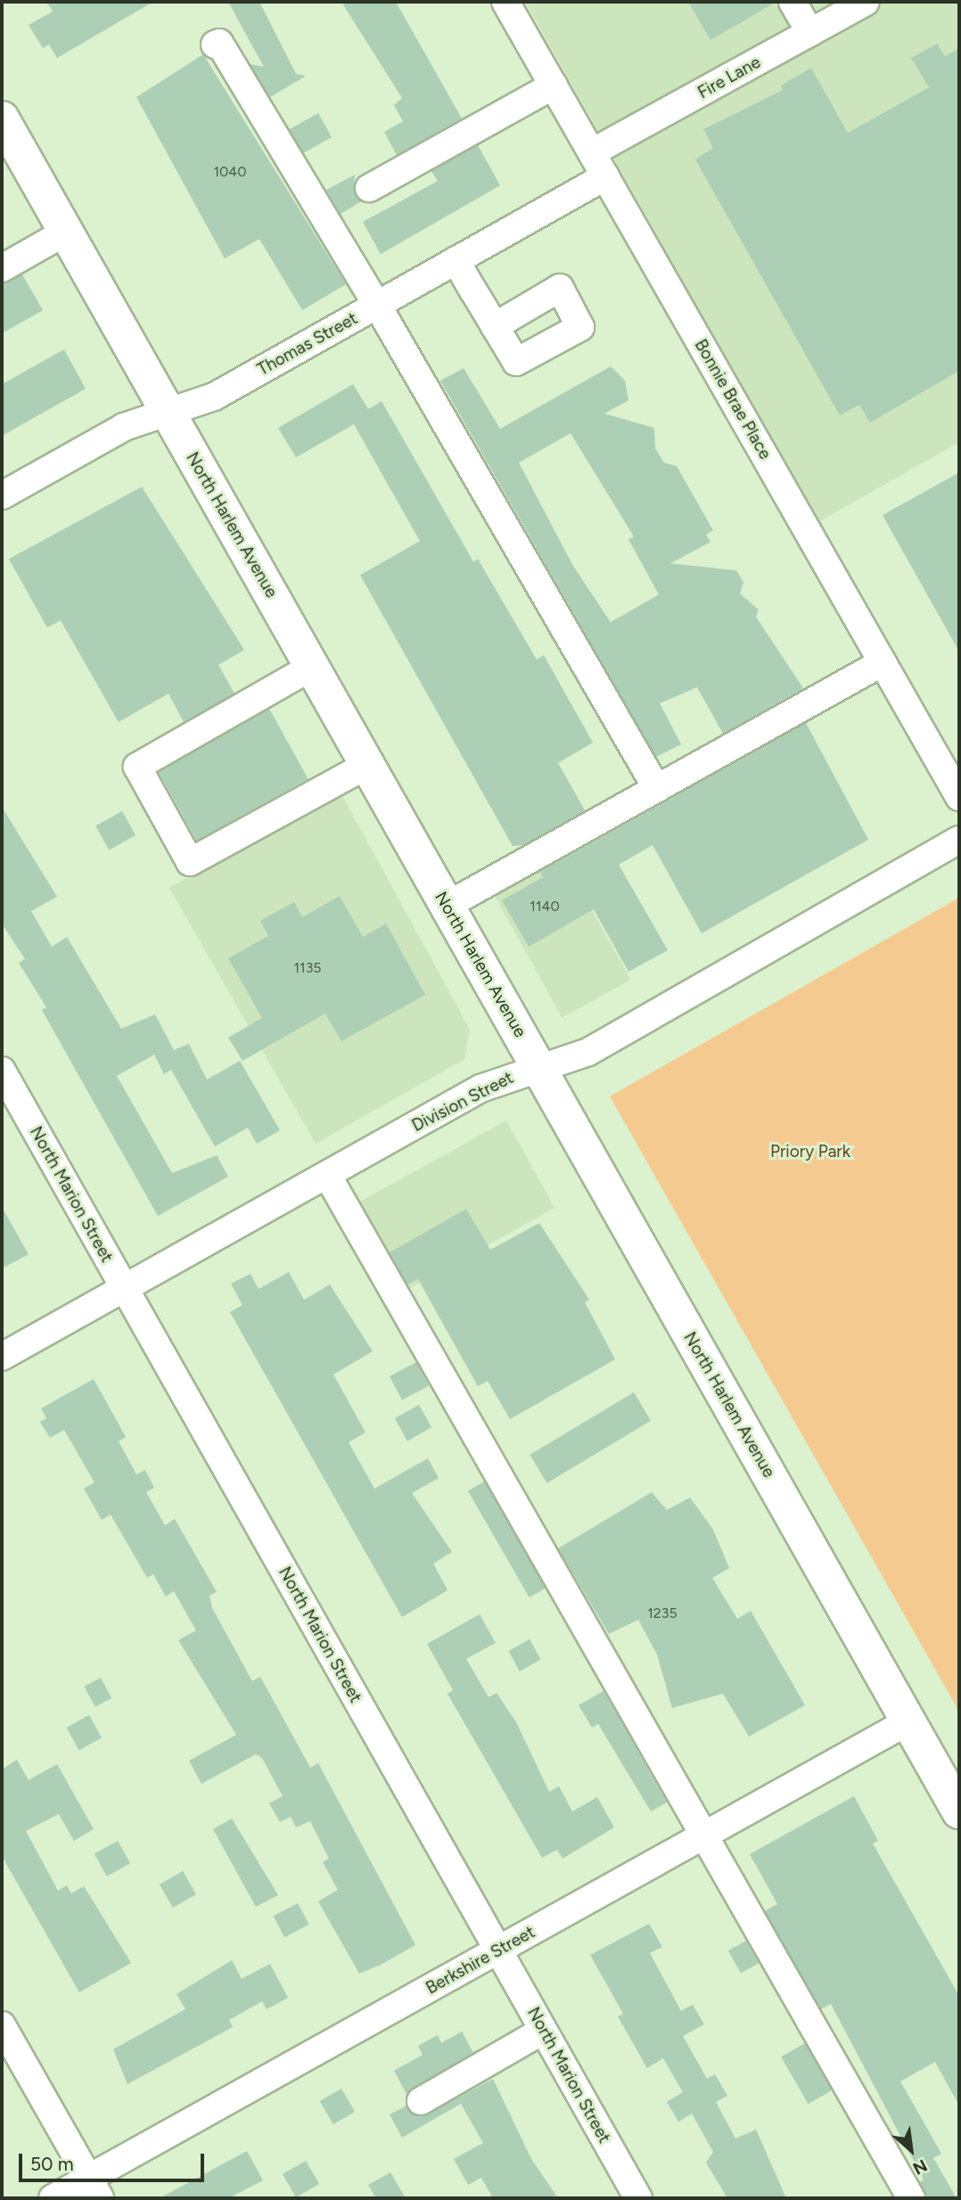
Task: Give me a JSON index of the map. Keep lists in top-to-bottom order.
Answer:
{
  "streets": {
    "main road": ["North Harlem Avenue"],
    "street": [
      "Fire Lane",
      "Thomas Street",
      "Bonnie Brae Place",
      "Division Street",
      "North Marion Street",
      "Berkshire Street"
    ]
  },
  "crossings": [
    ["Fire Lane", "Bonnie Brae Place"],
    ["Thomas Street", "Bonnie Brae Place"],
    ["Thomas Street", "North Harlem Avenue"],
    ["North Harlem Avenue", "Division Street"],
    ["North Harlem Avenue", "Berkshire Street"],
    ["Division Street", "North Marion Street"],
    ["North Marion Street", "Berkshire Street"]
  ],
  "parks": ["Priory Park"],
  "house_numbers": [
    "1040",
    "1140",
    "1135",
    "1235"
  ],
  "scale_bar": "50 m",
  "north": "bottom right"
}
